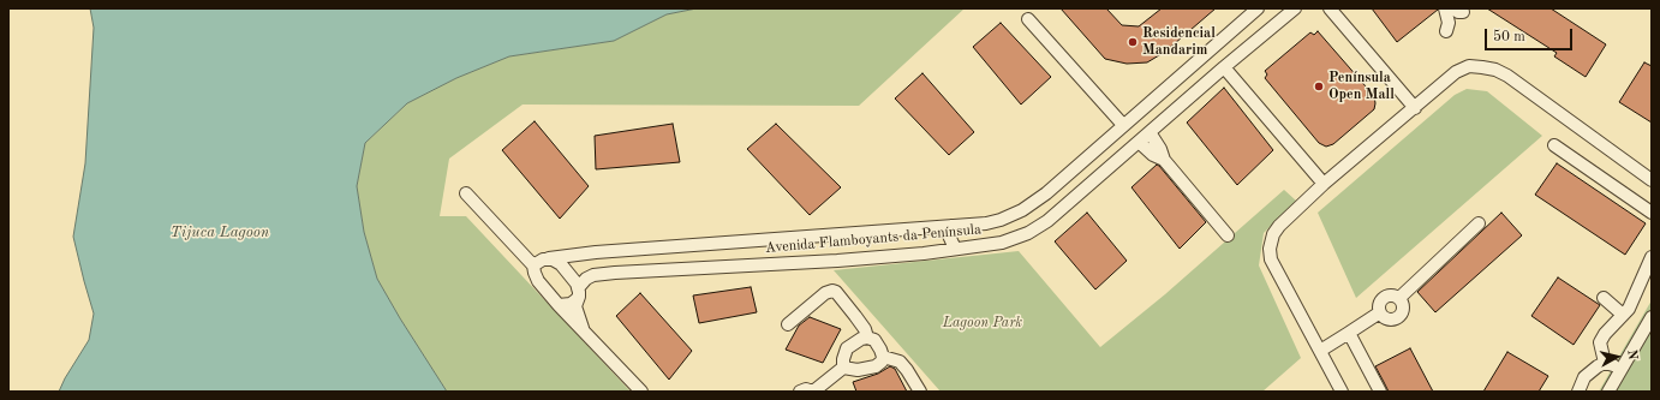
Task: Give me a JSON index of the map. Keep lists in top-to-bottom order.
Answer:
{
  "streets": {
    "street": ["Avenida Flamboyants da Península"]
  },
  "water": ["Tijuca Lagoon"],
  "parks": ["Lagoon Park"],
  "places": ["Residencial Mandarim", "Península Open Mall"],
  "scale_bar": "50 m",
  "north": "right"
}
